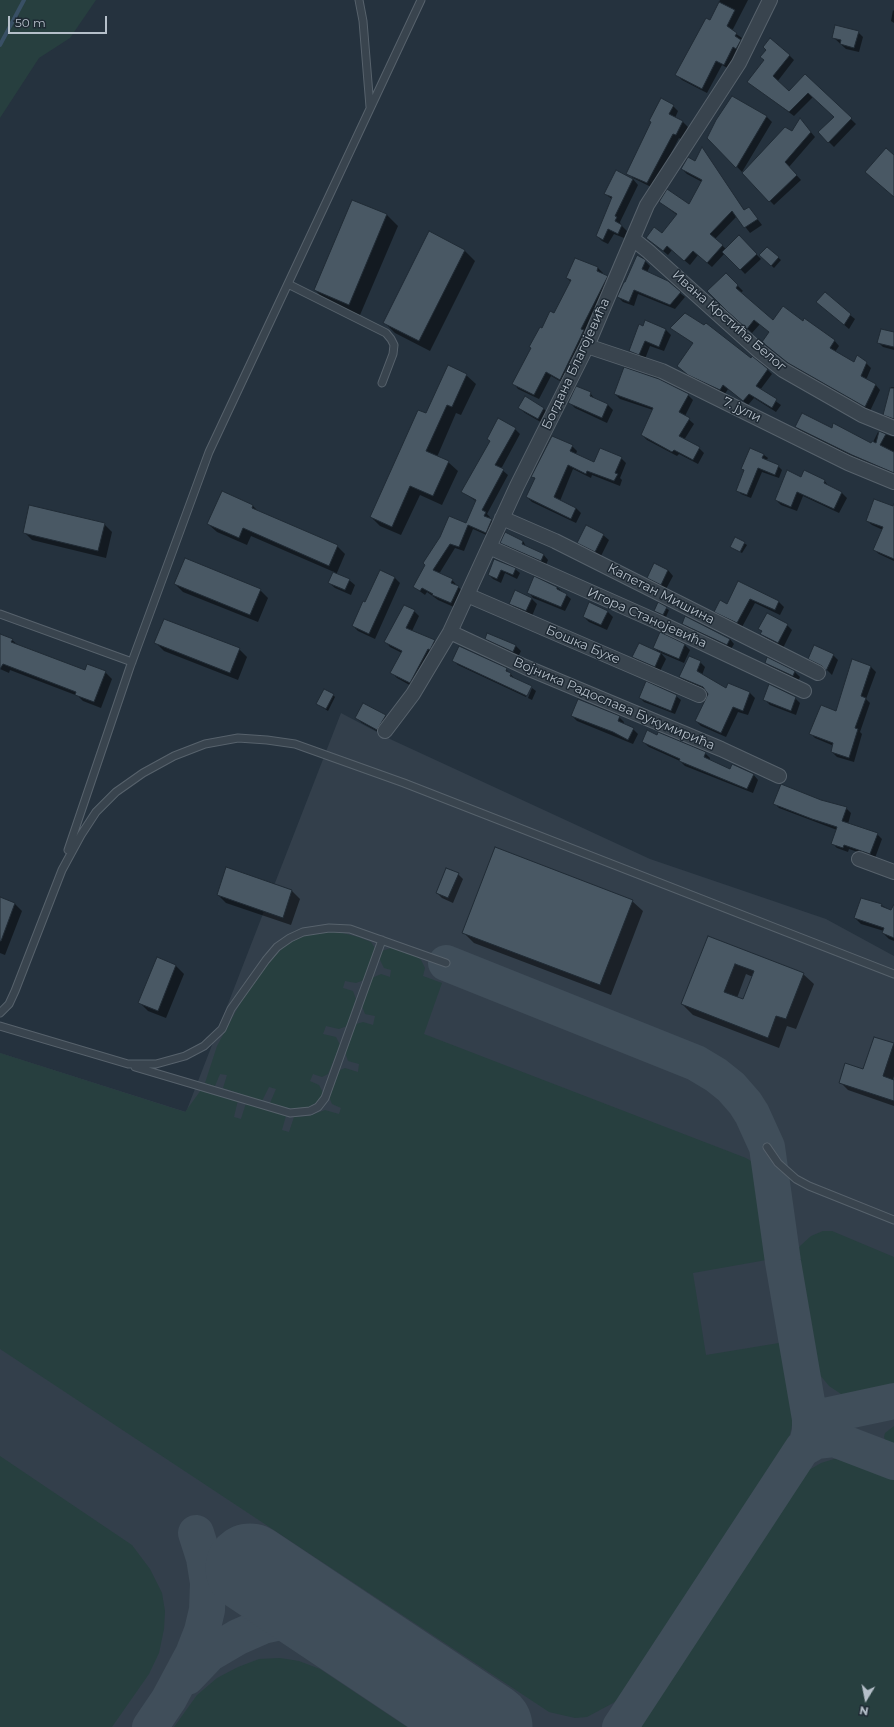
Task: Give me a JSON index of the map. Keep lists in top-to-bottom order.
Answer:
{
  "streets": {
    "street": [
      "Ивана Крстића Белог",
      "Богдана Благојевића",
      "7. јули",
      "Капетан Мишина",
      "Игора Станојевића",
      "Бошка Бухе",
      "Војника Радослава Букумирића"
    ]
  },
  "crossings": [
    ["Ивана Крстића Белог", "Богдана Благојевића"],
    ["Богдана Благојевића", "7. јули"],
    ["Богдана Благојевића", "Капетан Мишина"],
    ["Богдана Благојевића", "Игора Станојевића"],
    ["Богдана Благојевића", "Бошка Бухе"],
    ["Богдана Благојевића", "Војника Радослава Букумирића"]
  ],
  "scale_bar": "50 m",
  "north": "bottom"
}
